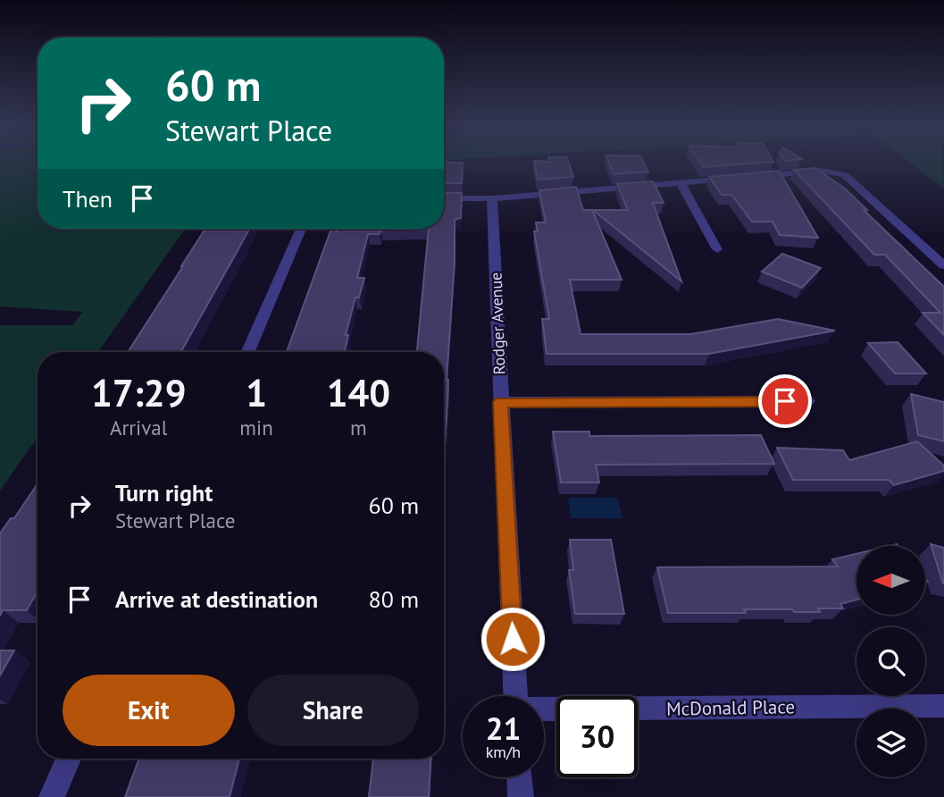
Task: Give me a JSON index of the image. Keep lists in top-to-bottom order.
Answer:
{
  "streets": {
    "street": ["Rodger Avenue", "McDonald Place"]
  },
  "north": "left",
  "page": {
    "turn": ["60 m", "Stewart Place"],
    "then": "Then",
    "eta": [
      "17:29",
      "Arrival",
      "1",
      "min",
      "140",
      "m"
    ],
    "list": [
      {
        "name": "Turn right",
        "note": "Stewart Place",
        "value": "60 m"
      },
      {
        "name": "Arrive at destination",
        "value": "80 m"
      }
    ],
    "buttons": ["Exit", "Share"],
    "speed": "21 km/h",
    "limit": "30"
  }
}
